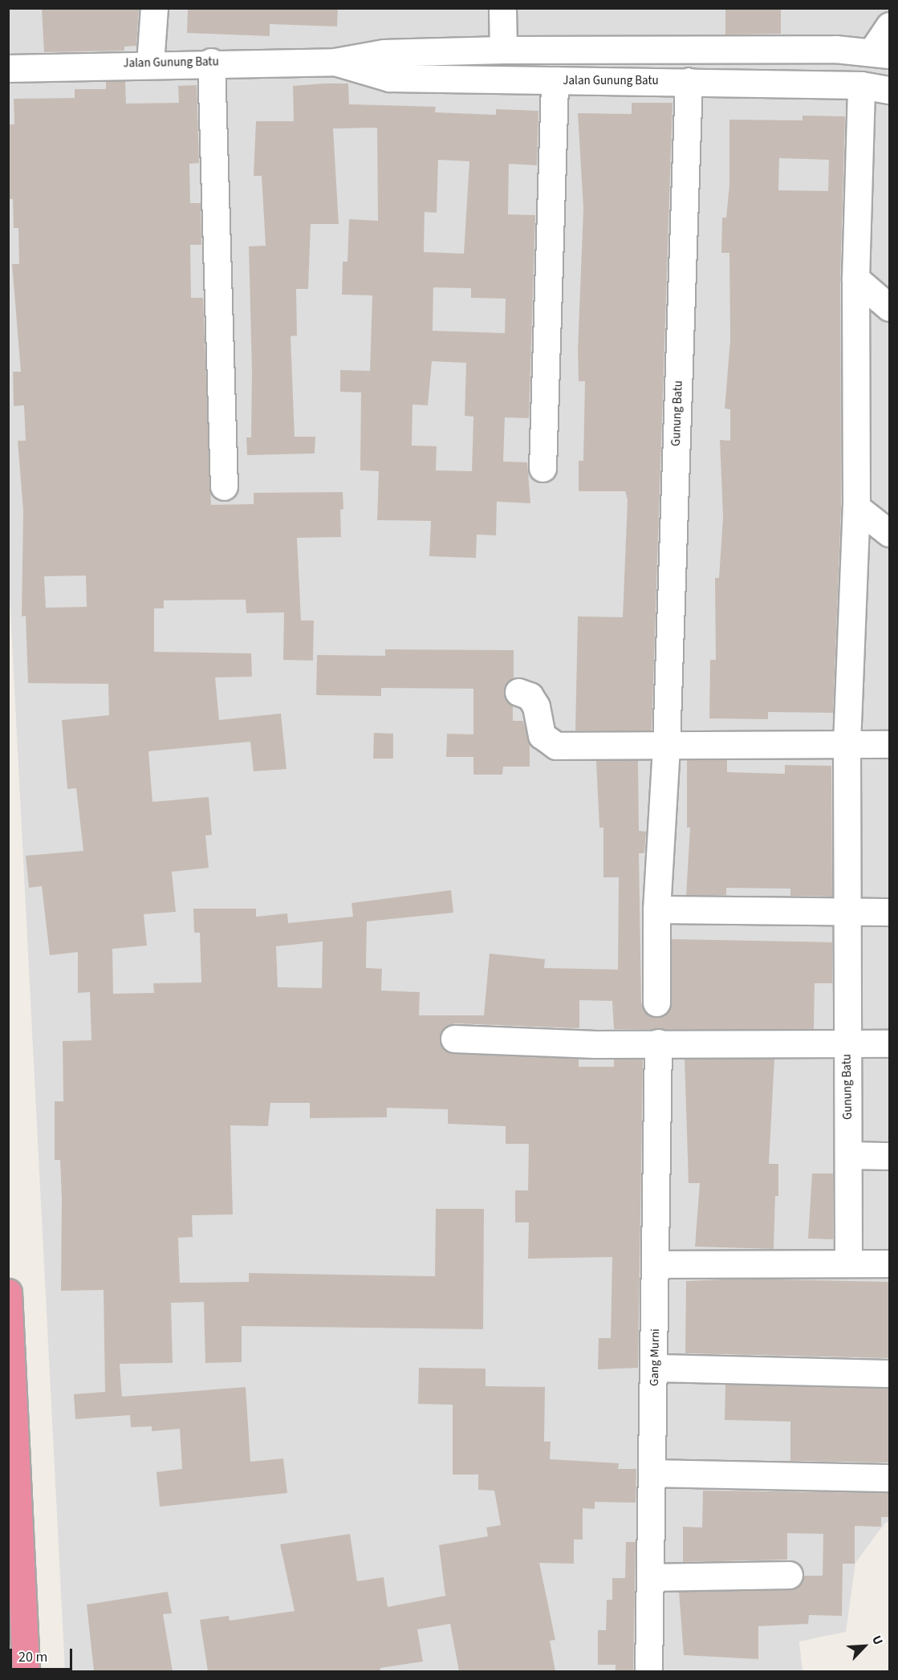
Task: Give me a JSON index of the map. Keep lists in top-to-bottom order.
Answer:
{
  "streets": {
    "street": ["Jalan Gunung Batu", "Gunung Batu", "Gang Murni"]
  },
  "crossings": [
    ["Jalan Gunung Batu", "Gunung Batu"]
  ],
  "scale_bar": "20 m",
  "north": "top right"
}
